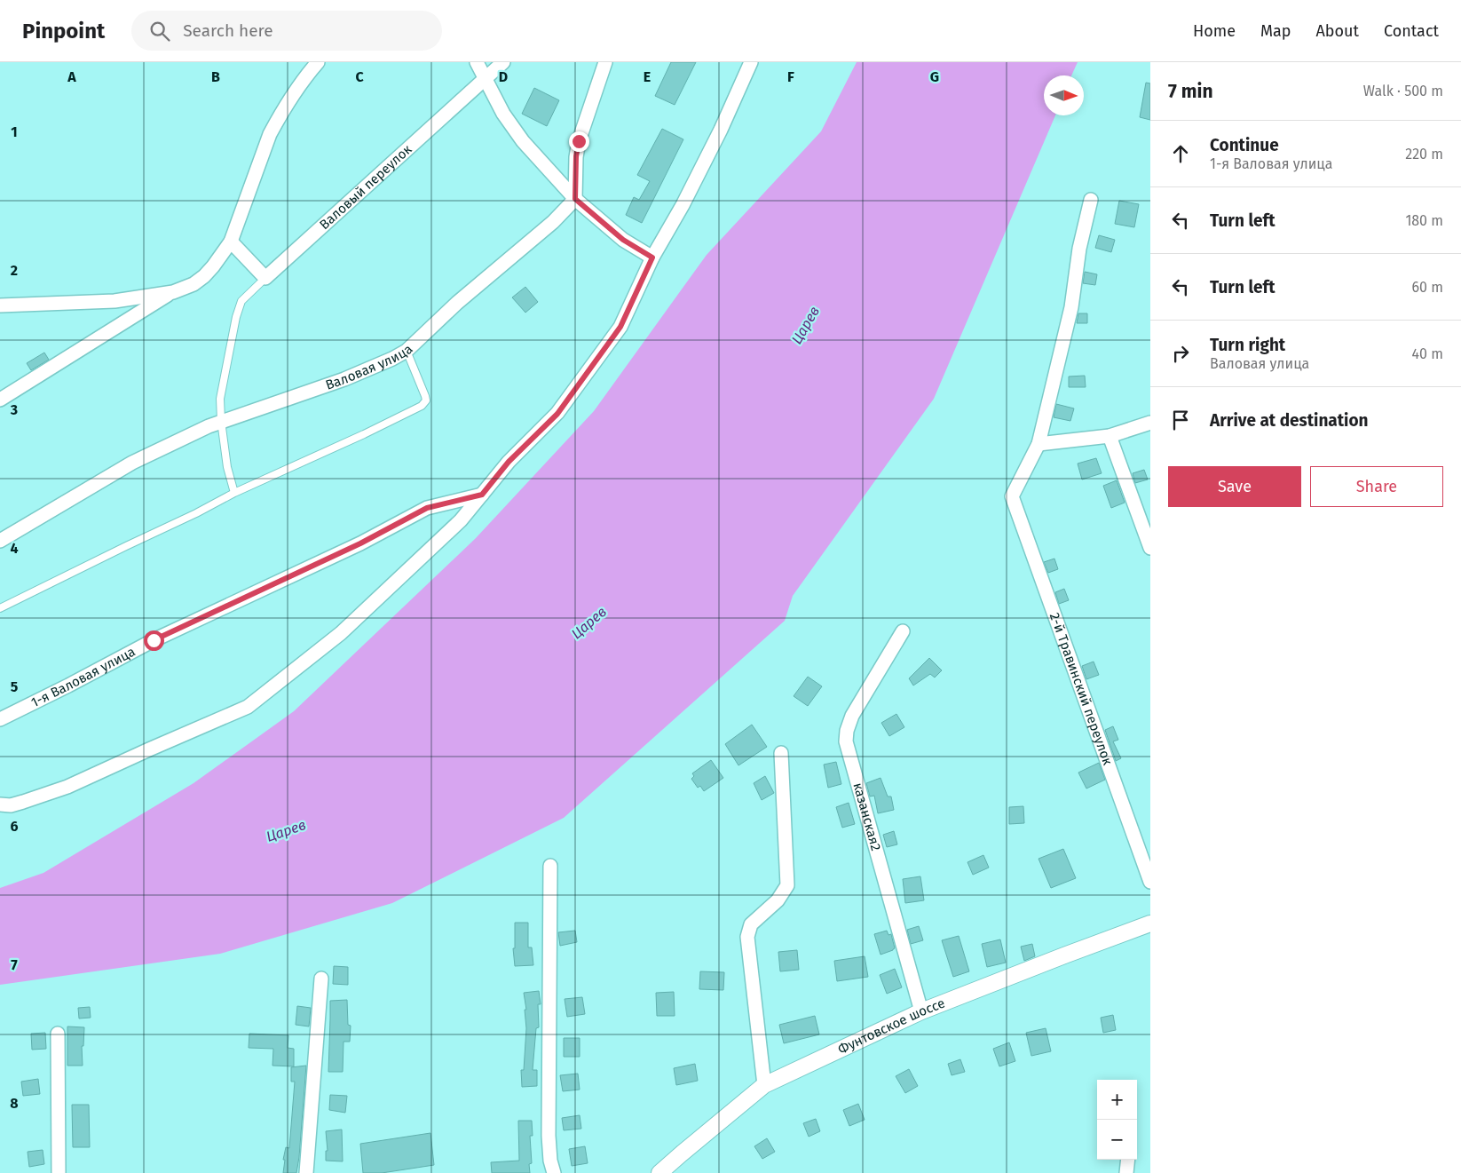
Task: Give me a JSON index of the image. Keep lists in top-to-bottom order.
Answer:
{
  "streets": {
    "street": [
      "Валовый переулок",
      "Валовая улица",
      "1-я Валовая улица",
      "2-й Травинский переулок",
      "казанская2",
      "Фунтовское шоссе"
    ]
  },
  "crossings": [
    ["казанская2", "Фунтовское шоссе"]
  ],
  "water": ["Царев"],
  "north": "right",
  "page": {
    "header": "Pinpoint",
    "search": "Search here",
    "nav": [
      "Home",
      "Map",
      "About",
      "Contact"
    ],
    "heading": ["7 min", "Walk · 500 m"],
    "list": [
      ["Continue", "1-я Валовая улица", "220 m"],
      ["Turn left", "180 m"],
      ["Turn left", "60 m"],
      ["Turn right", "Валовая улица", "40 m"],
      "Arrive at destination"
    ],
    "buttons": ["Save", "Share"],
    "map_buttons": ["+", "−"]
  },
  "grid": {
    "columns": [
      "A",
      "B",
      "C",
      "D",
      "E",
      "F",
      "G"
    ],
    "rows": [
      "1",
      "2",
      "3",
      "4",
      "5",
      "6",
      "7",
      "8"
    ]
  }
}
